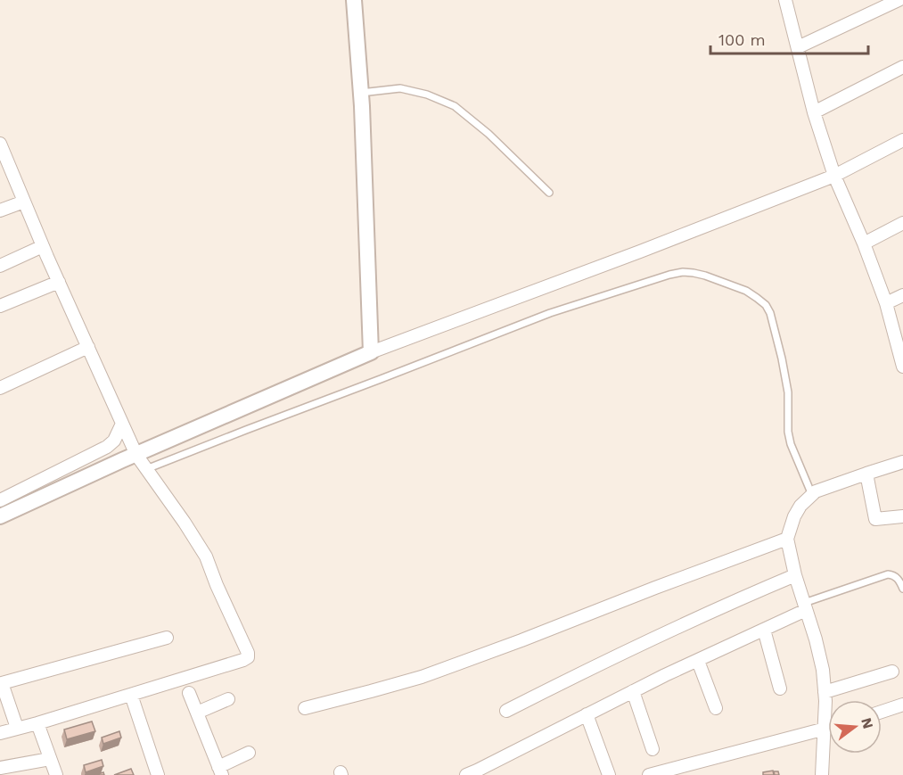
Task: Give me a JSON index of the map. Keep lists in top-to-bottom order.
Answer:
{
  "scale_bar": "100 m",
  "north": "right"
}
